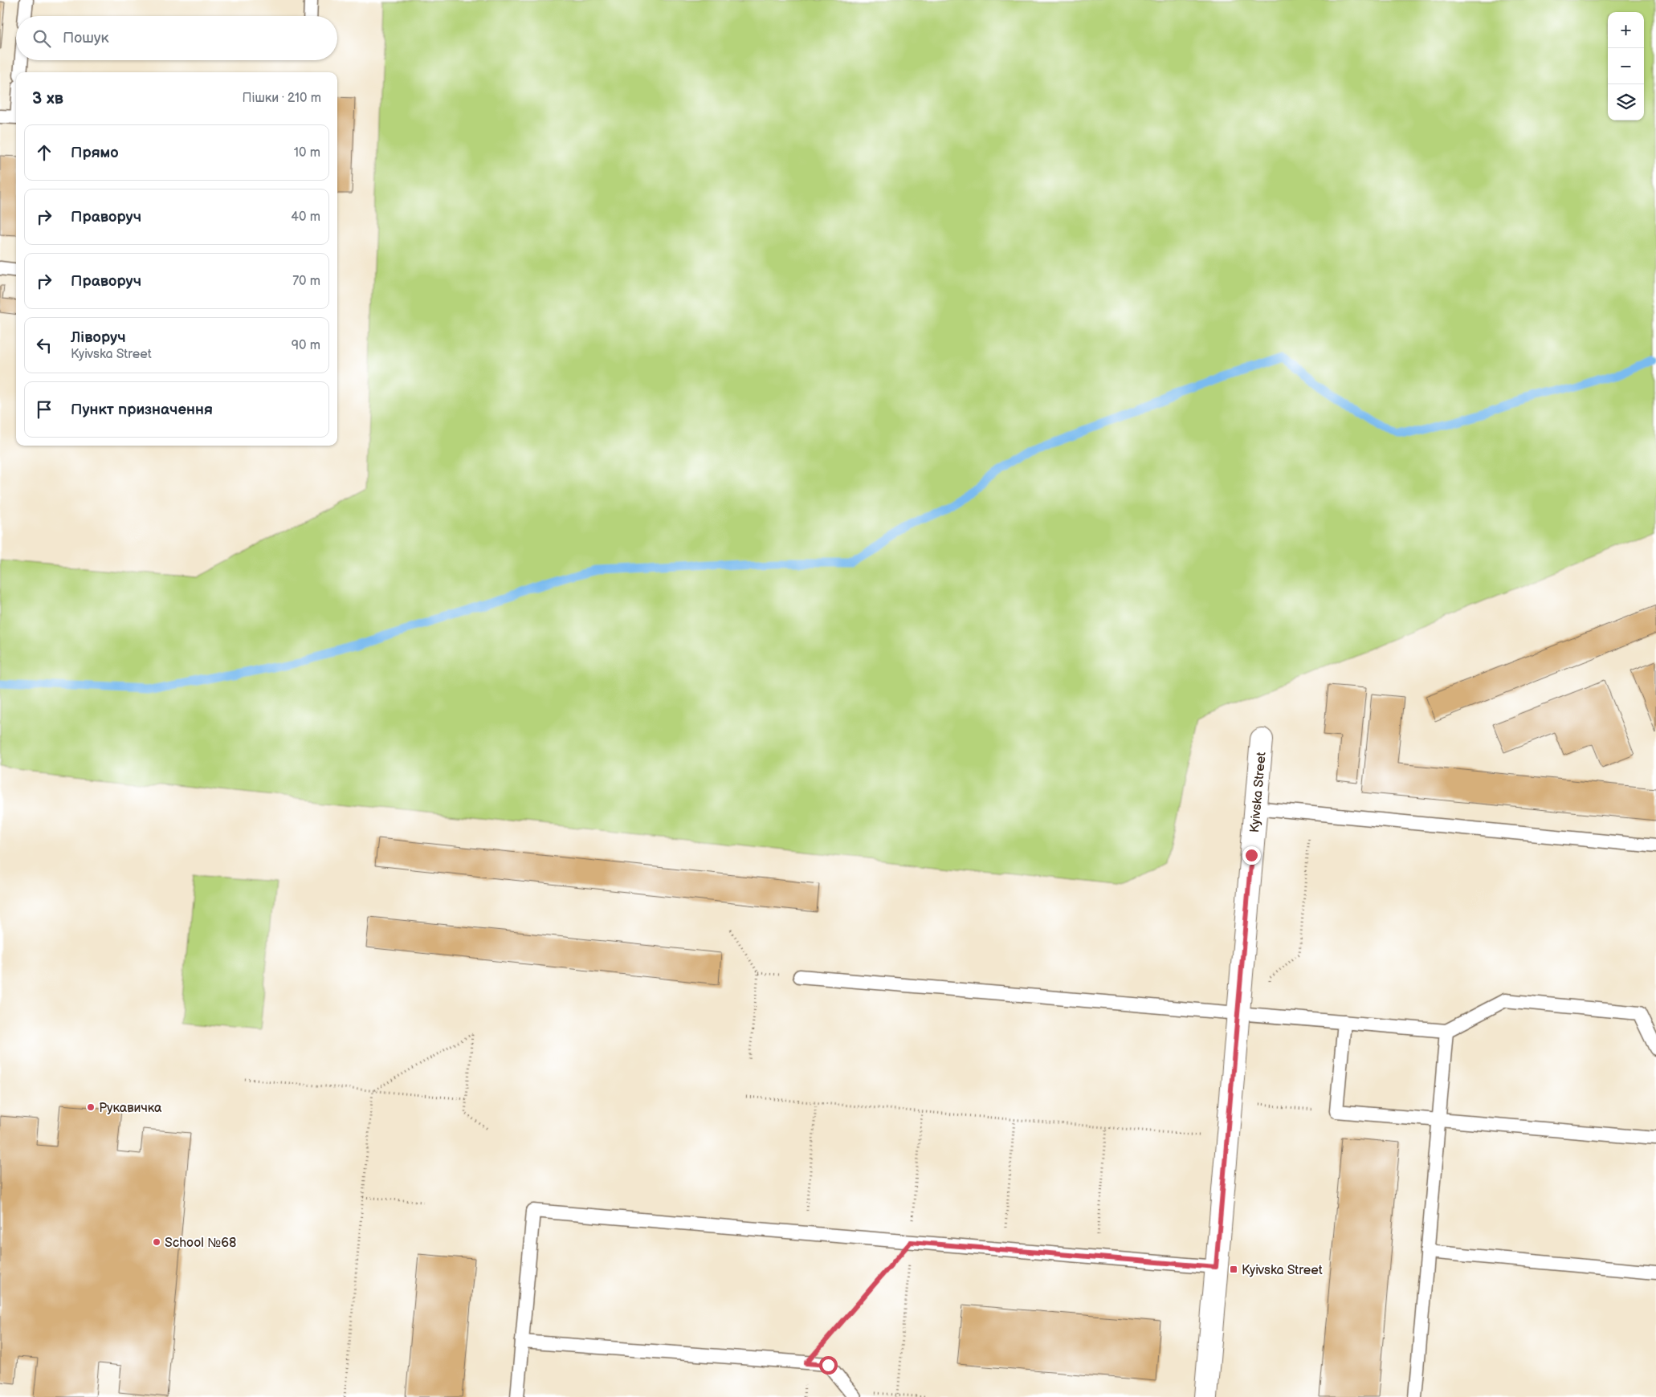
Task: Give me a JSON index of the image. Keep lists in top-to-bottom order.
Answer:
{
  "streets": {
    "street": ["Kyivska Street"]
  },
  "places": {
    "other": ["Рукавичка", "School №68"],
    "transit": ["Kyivska Street"]
  },
  "page": {
    "map_buttons": ["+", "−"],
    "search": "Пошук",
    "heading": ["3 хв", "Пішки · 210 m"],
    "list": [
      ["Прямо", "10 m"],
      ["Праворуч", "40 m"],
      ["Праворуч", "70 m"],
      ["Ліворуч", "Kyivska Street", "90 m"],
      "Пункт призначення"
    ]
  }
}
